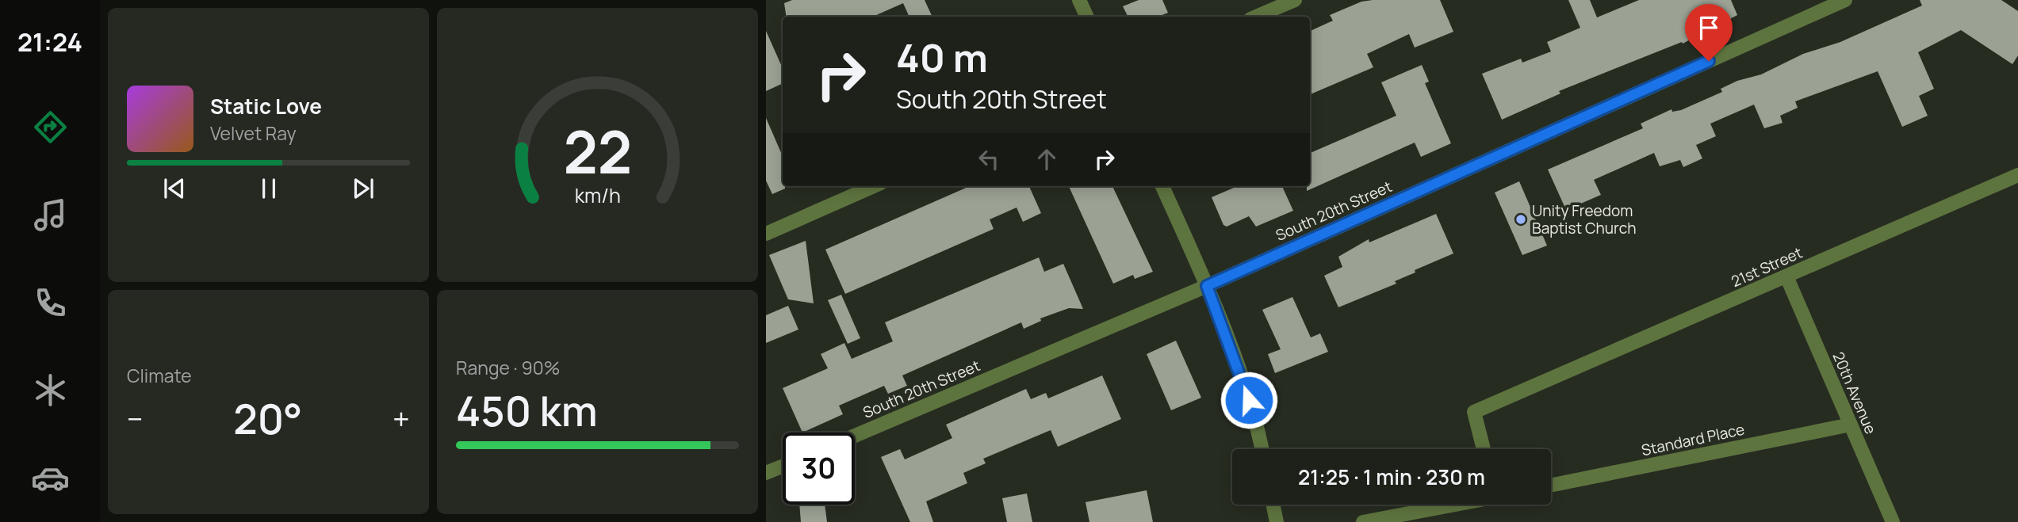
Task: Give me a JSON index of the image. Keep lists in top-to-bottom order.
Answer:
{
  "streets": {
    "street": [
      "South 20th Street",
      "21st Street",
      "20th Avenue",
      "Standard Place"
    ]
  },
  "crossings": [
    ["21st Street", "20th Avenue"],
    ["20th Avenue", "Standard Place"]
  ],
  "places": ["Unity Freedom Baptist Church"],
  "page": {
    "tabs": "21:24",
    "turn": ["40 m", "South 20th Street"],
    "song": ["Static Love", "Velvet Ray"],
    "tile": [
      "Climate",
      ["Range · 90%", "450 km"]
    ],
    "heat": ["−", "20°", "+"],
    "limit": "30",
    "trip": "21:25 · 1 min · 230 m",
    "gauge": ["22", "km/h"]
  }
}
